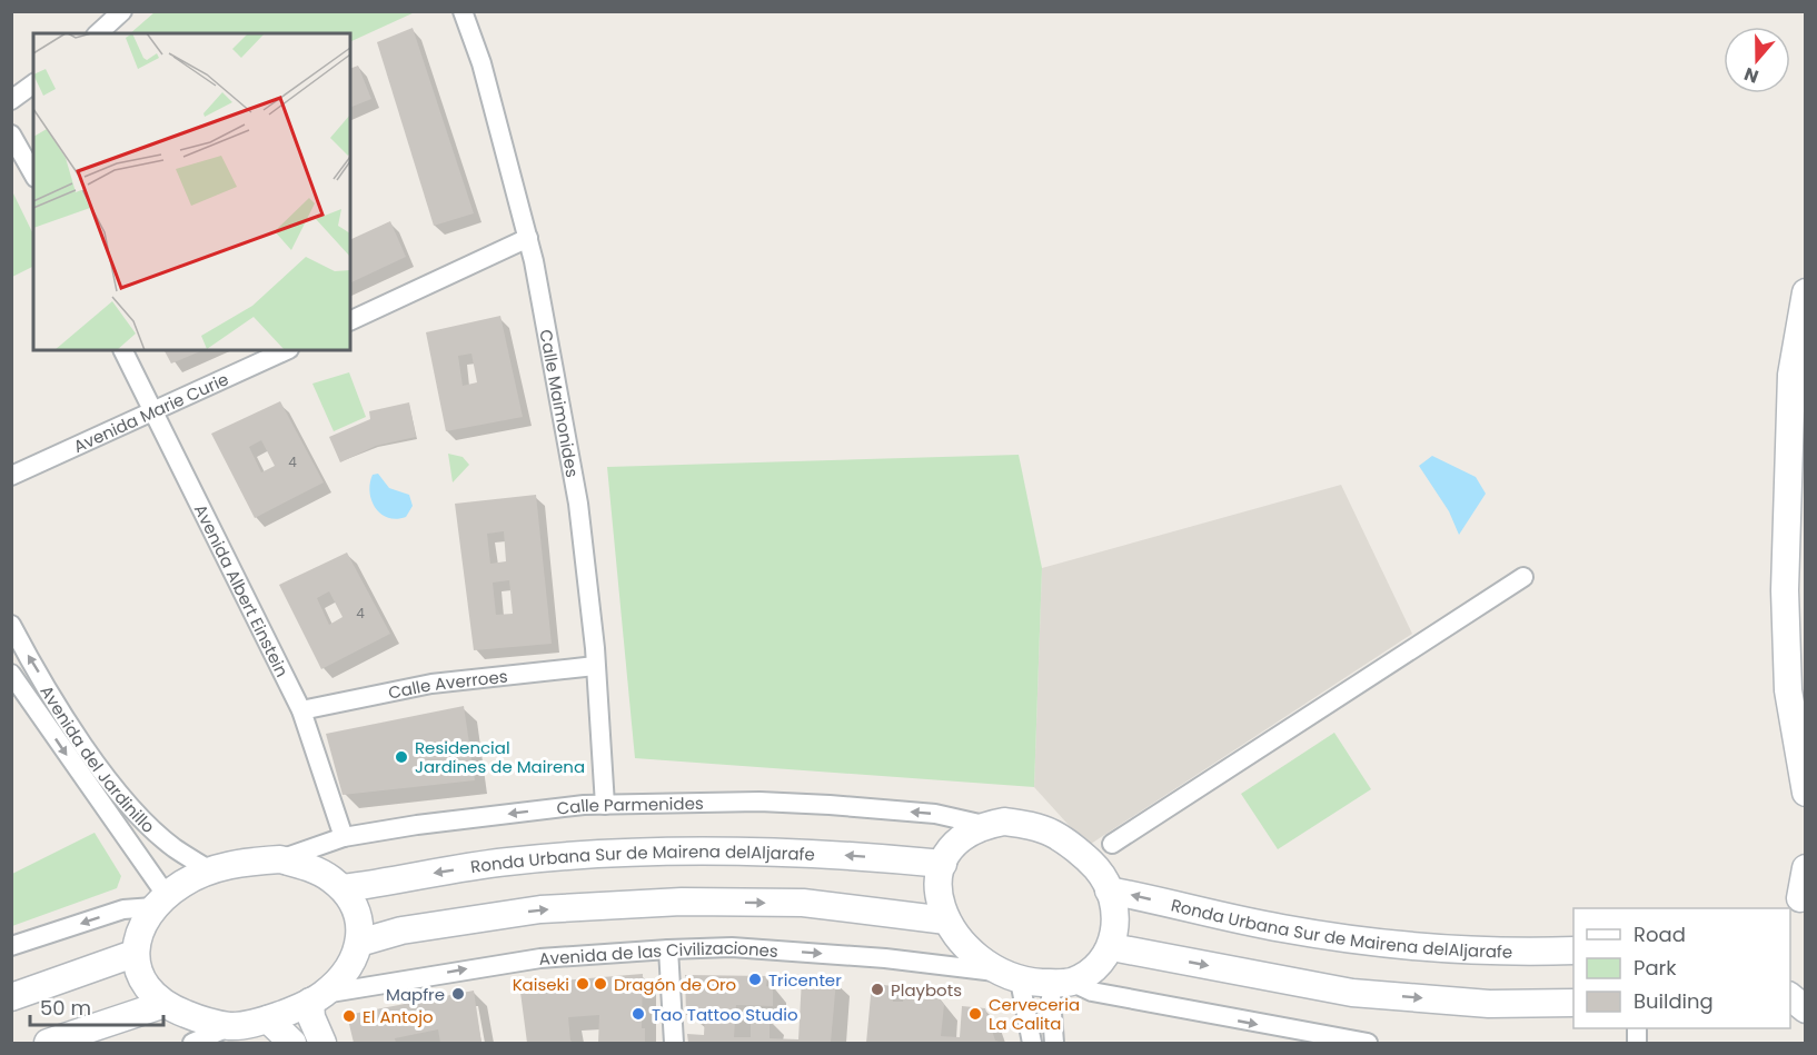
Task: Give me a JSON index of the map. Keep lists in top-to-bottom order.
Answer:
{
  "streets": {
    "street": [
      "Calle Maimonides",
      "Avenida Marie Curie",
      "Avenida Albert Einstein",
      "Calle Averroes",
      "Avenida del Jardinillo",
      "Calle Parmenides",
      "Ronda Urbana Sur de Mairena delAljarafe",
      "Avenida de las Civilizaciones"
    ]
  },
  "crossings": [
    ["Calle Maimonides", "Calle Averroes"],
    ["Calle Maimonides", "Calle Parmenides"],
    ["Avenida Marie Curie", "Avenida Albert Einstein"],
    ["Avenida Albert Einstein", "Calle Averroes"],
    ["Avenida Albert Einstein", "Calle Parmenides"],
    ["Avenida del Jardinillo", "Calle Parmenides"],
    ["Avenida del Jardinillo", "Ronda Urbana Sur de Mairena delAljarafe"],
    ["Avenida del Jardinillo", "Avenida de las Civilizaciones"],
    ["Calle Parmenides", "Ronda Urbana Sur de Mairena delAljarafe"],
    ["Calle Parmenides", "Avenida de las Civilizaciones"],
    ["Ronda Urbana Sur de Mairena delAljarafe", "Avenida de las Civilizaciones"]
  ],
  "places": [
    "Residencial Jardines de Mairena",
    "Tricenter",
    "Kaiseki",
    "Dragón de Oro",
    "Playbots",
    "Mapfre",
    "Tao Tattoo Studio",
    "Cerveceria La Calita",
    "El Antojo"
  ],
  "house_numbers": ["4", "4"],
  "legend": ["Road", "Park", "Building"],
  "scale_bar": "50 m",
  "north": "bottom"
}
